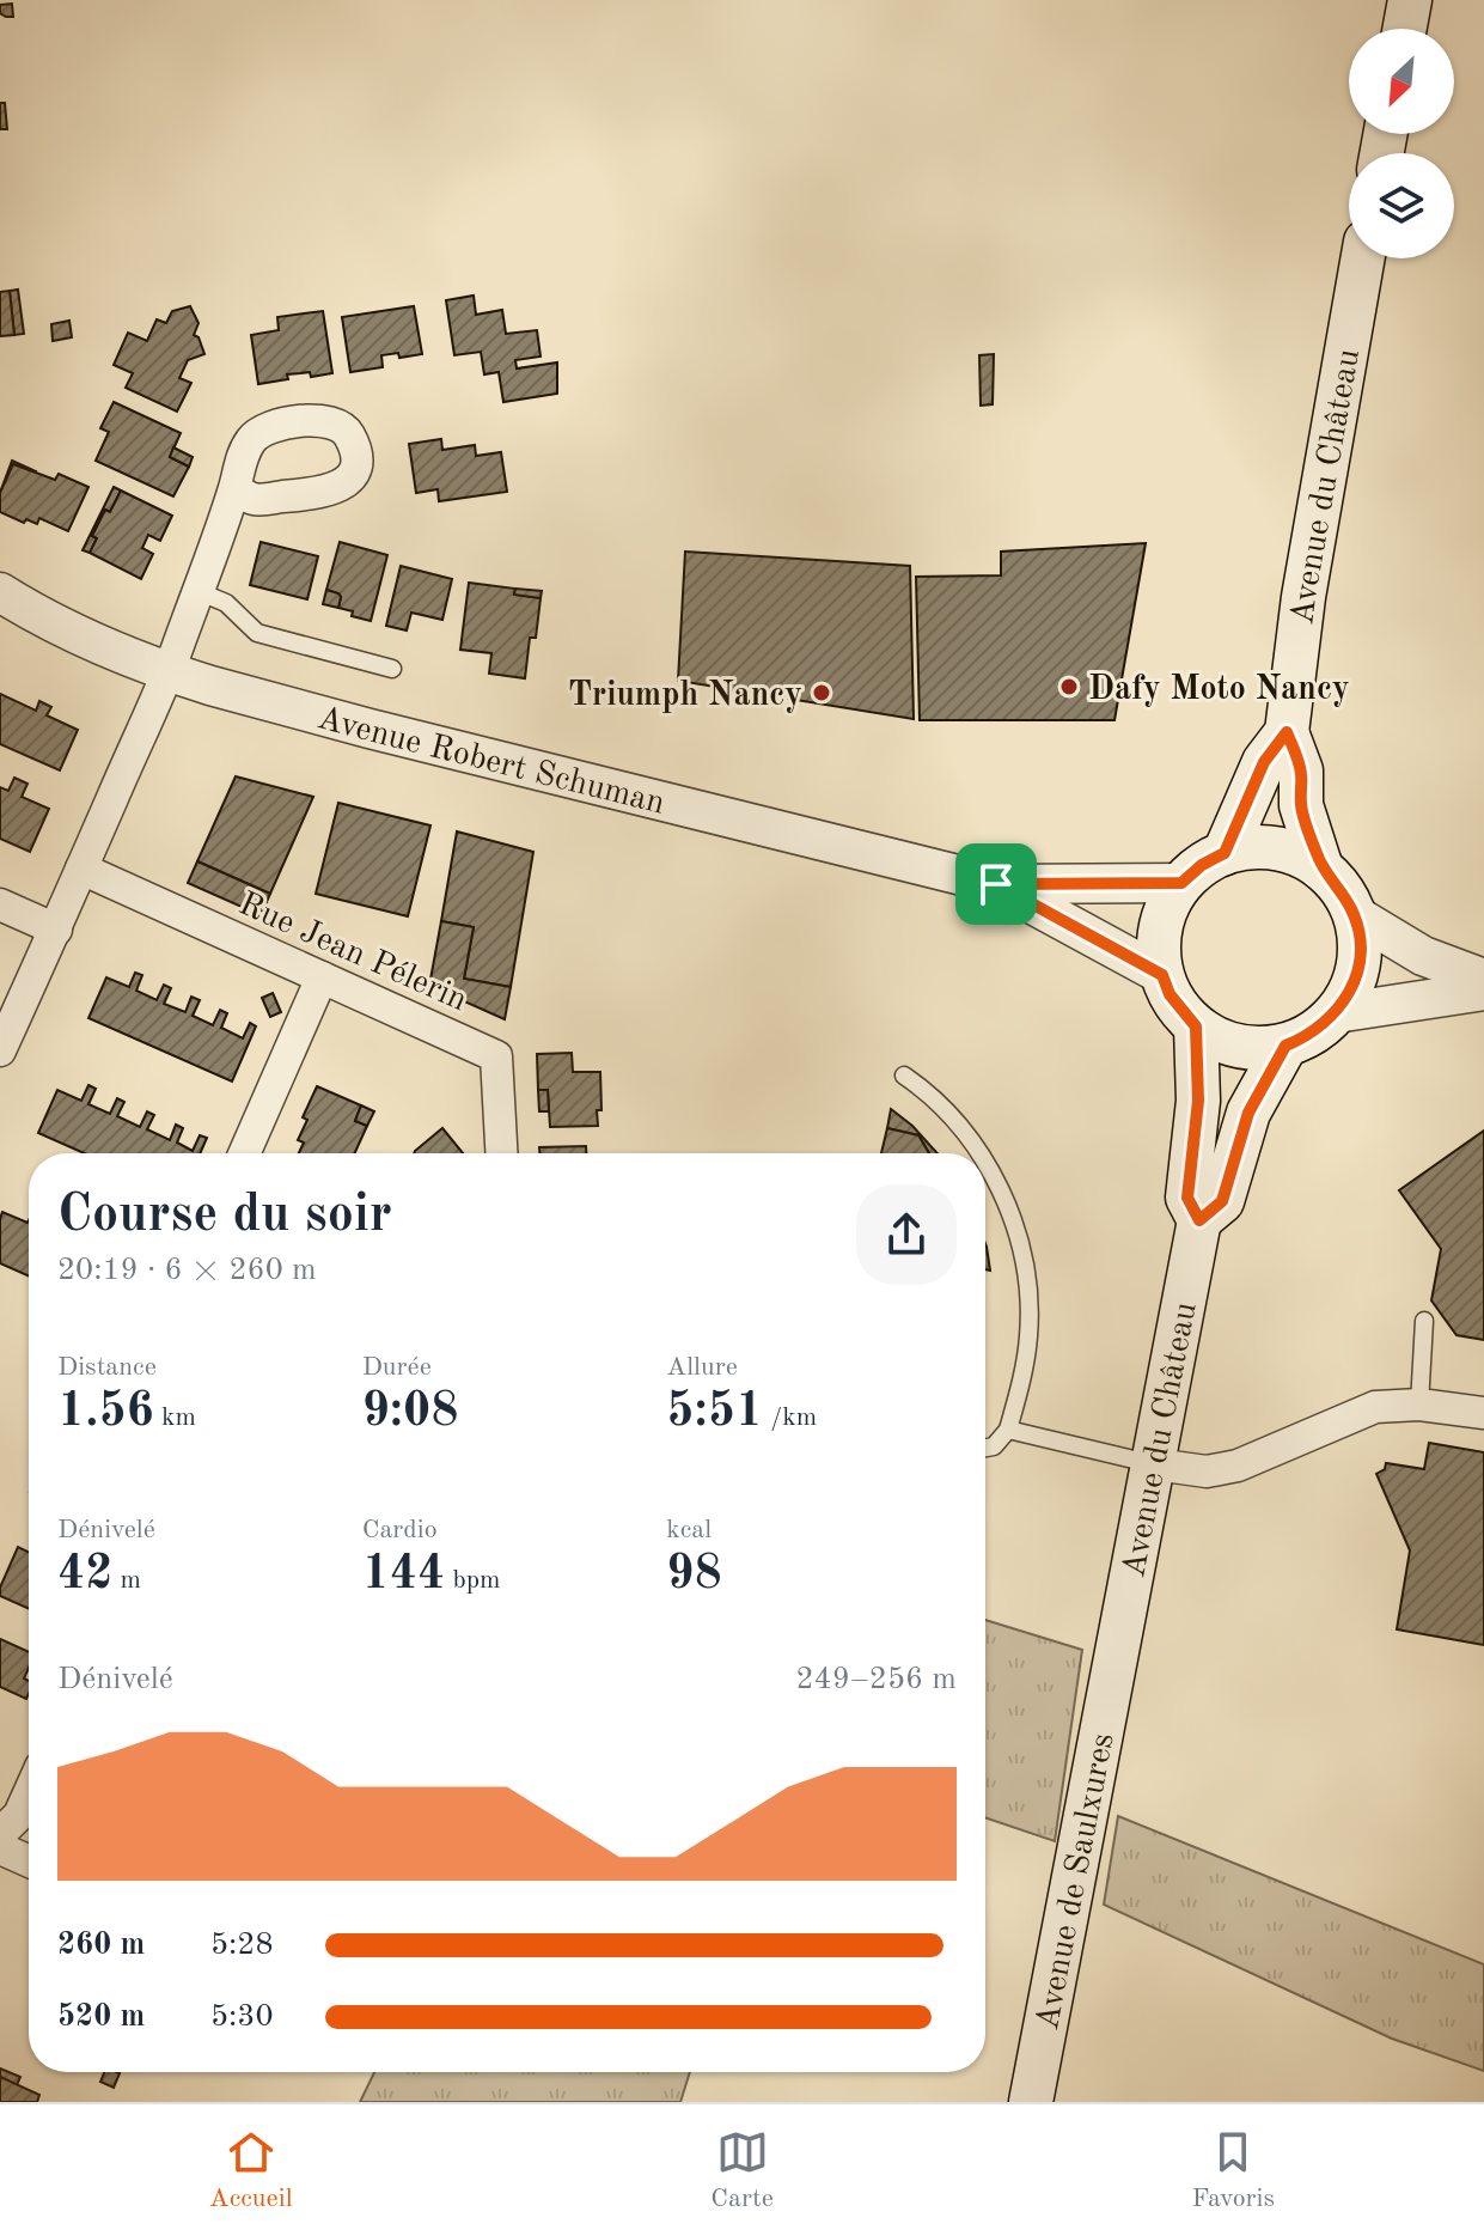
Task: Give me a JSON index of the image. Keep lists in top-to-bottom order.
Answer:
{
  "streets": {
    "main road": ["Avenue du Château", "Avenue de Saulxures"],
    "street": ["Avenue Robert Schuman", "Rue Jean Pélerin"]
  },
  "crossings": [
    ["Avenue du Château", "Avenue Robert Schuman"],
    ["Avenue du Château", "Avenue de Saulxures"]
  ],
  "places": ["Dafy Moto Nancy", "Triumph Nancy"],
  "north": "bottom left",
  "page": {
    "heading": ["Course du soir", "20:19 · 6 × 260 m"],
    "stats": [
      ["Distance", "1.56 km"],
      ["Durée", "9:08"],
      ["Allure", "5:51 /km"],
      ["Dénivelé", "42 m"],
      ["Cardio", "144 bpm"],
      ["kcal", "98"]
    ],
    "chart": ["Dénivelé", "249–256 m"],
    "list": [
      {
        "name": "260 m",
        "note": "5:28"
      },
      {
        "name": "520 m",
        "note": "5:30"
      }
    ],
    "tabs": ["Accueil", "Carte", "Favoris"]
  }
}
